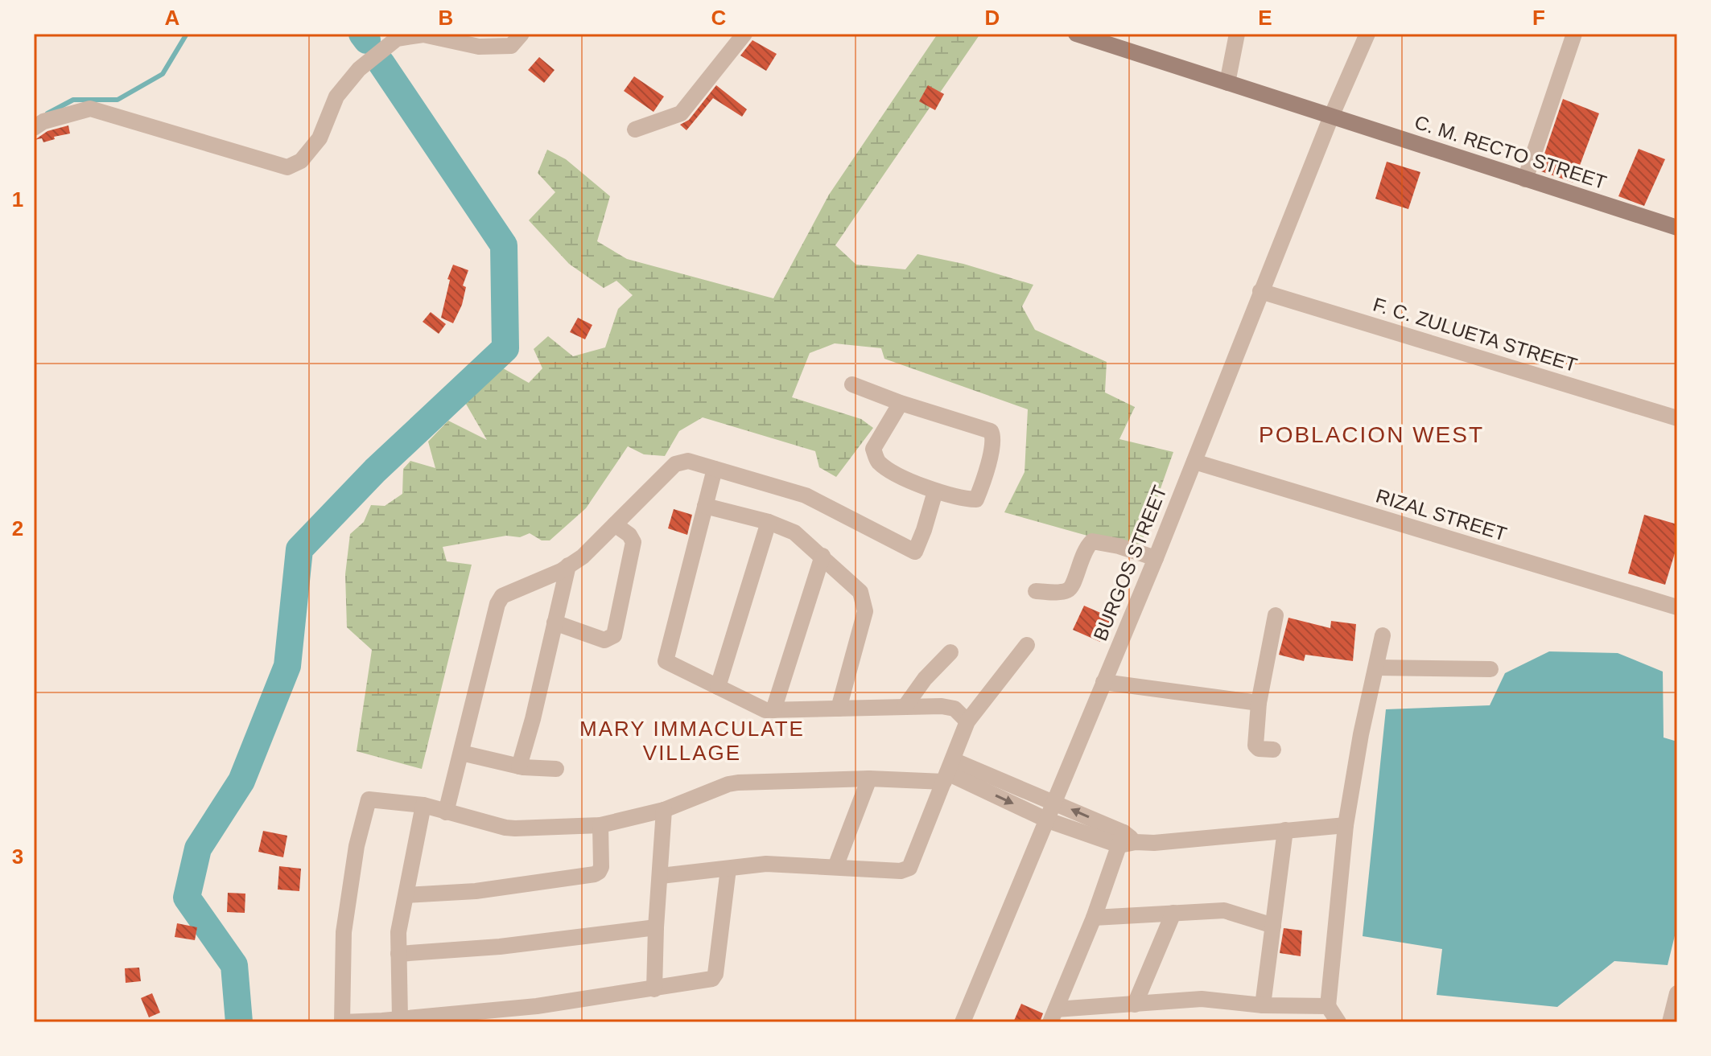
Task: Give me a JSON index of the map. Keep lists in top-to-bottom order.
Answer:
{
  "streets": {
    "main road": ["C. M. RECTO STREET"],
    "street": ["F. C. ZULUETA STREET", "RIZAL STREET", "BURGOS STREET"]
  },
  "crossings": [
    ["C. M. RECTO STREET", "BURGOS STREET"],
    ["F. C. ZULUETA STREET", "BURGOS STREET"],
    ["RIZAL STREET", "BURGOS STREET"]
  ],
  "districts": ["POBLACION WEST", "MARY IMMACULATE VILLAGE"],
  "grid": {
    "columns": [
      "A",
      "B",
      "C",
      "D",
      "E",
      "F"
    ],
    "rows": ["1", "2", "3"]
  }
}
